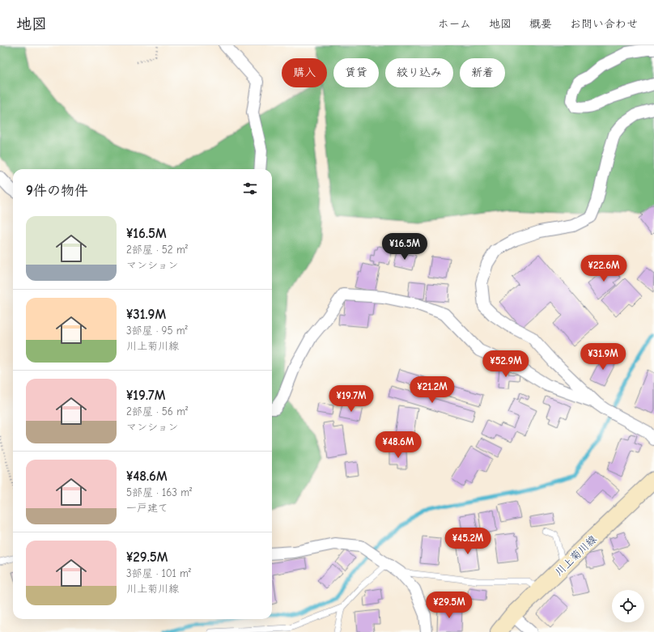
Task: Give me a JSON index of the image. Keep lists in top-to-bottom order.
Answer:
{
  "streets": {
    "main road": ["川上菊川線"]
  },
  "page": {
    "header": "地図",
    "nav": [
      "ホーム",
      "地図",
      "概要",
      "お問い合わせ"
    ],
    "chip": [
      "購入",
      "賃貸",
      "絞り込み",
      "新着"
    ],
    "heading": "9件の物件",
    "list": [
      {
        "name": "¥16.5M",
        "note": "2部屋 · 52 m² · マンション"
      },
      {
        "name": "¥31.9M",
        "note": "3部屋 · 95 m² · 川上菊川線"
      },
      {
        "name": "¥19.7M",
        "note": "2部屋 · 56 m² · マンション"
      },
      {
        "name": "¥48.6M",
        "note": "5部屋 · 163 m² · 一戸建て"
      },
      {
        "name": "¥29.5M",
        "note": "3部屋 · 101 m² · 川上菊川線"
      }
    ],
    "price": [
      "¥16.5M",
      "¥22.6M",
      "¥31.9M",
      "¥52.9M",
      "¥21.2M",
      "¥19.7M",
      "¥48.6M",
      "¥45.2M",
      "¥29.5M"
    ]
  }
}
